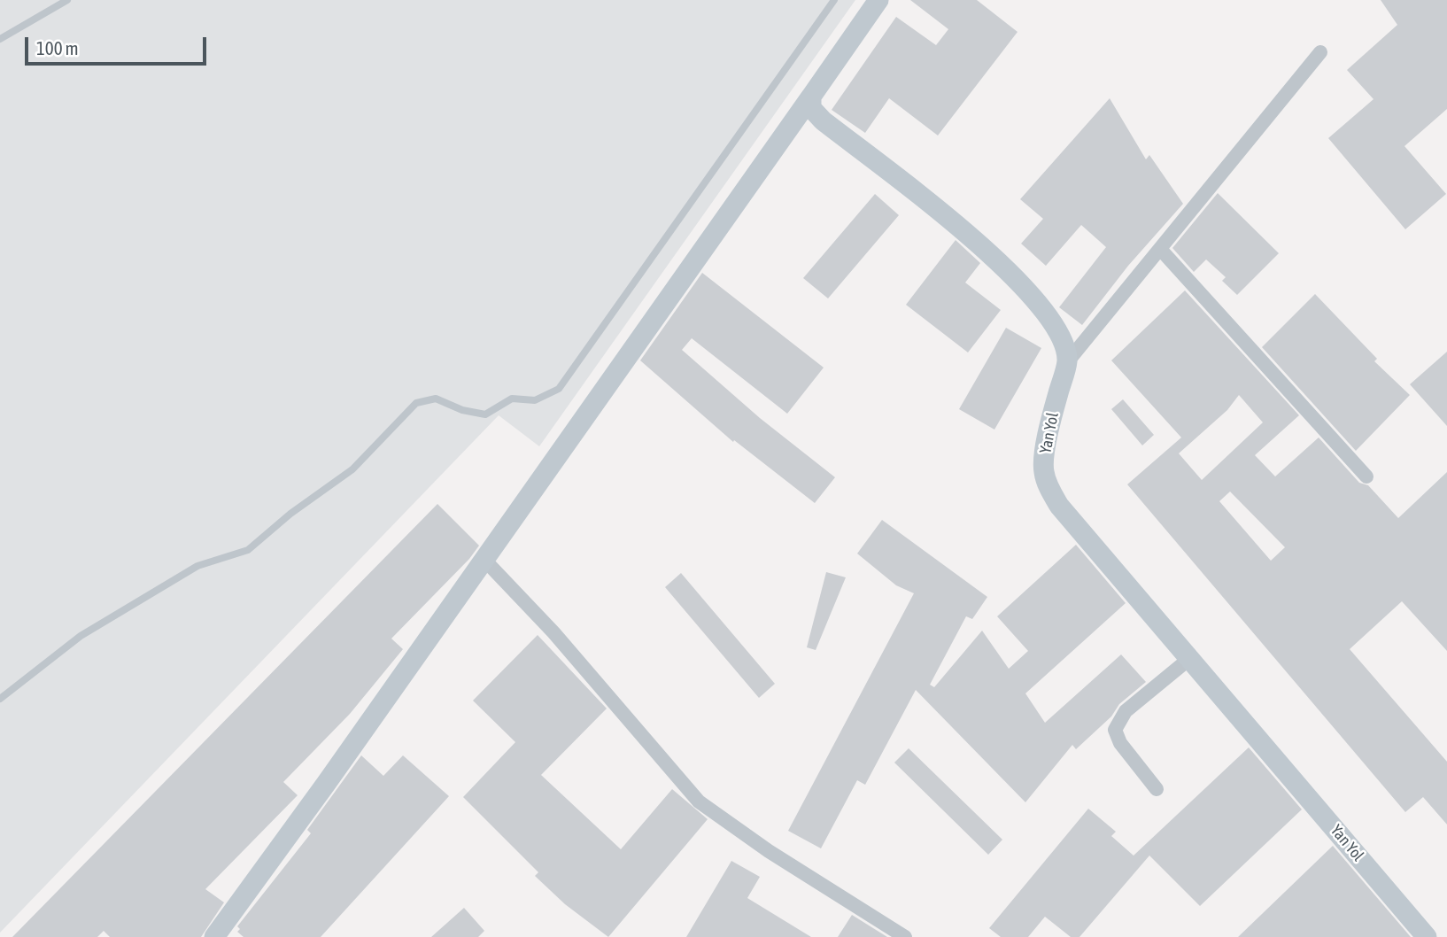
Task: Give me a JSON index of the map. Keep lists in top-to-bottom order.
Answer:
{
  "streets": {
    "street": ["Yan Yol"]
  },
  "scale_bar": "100 m"
}
